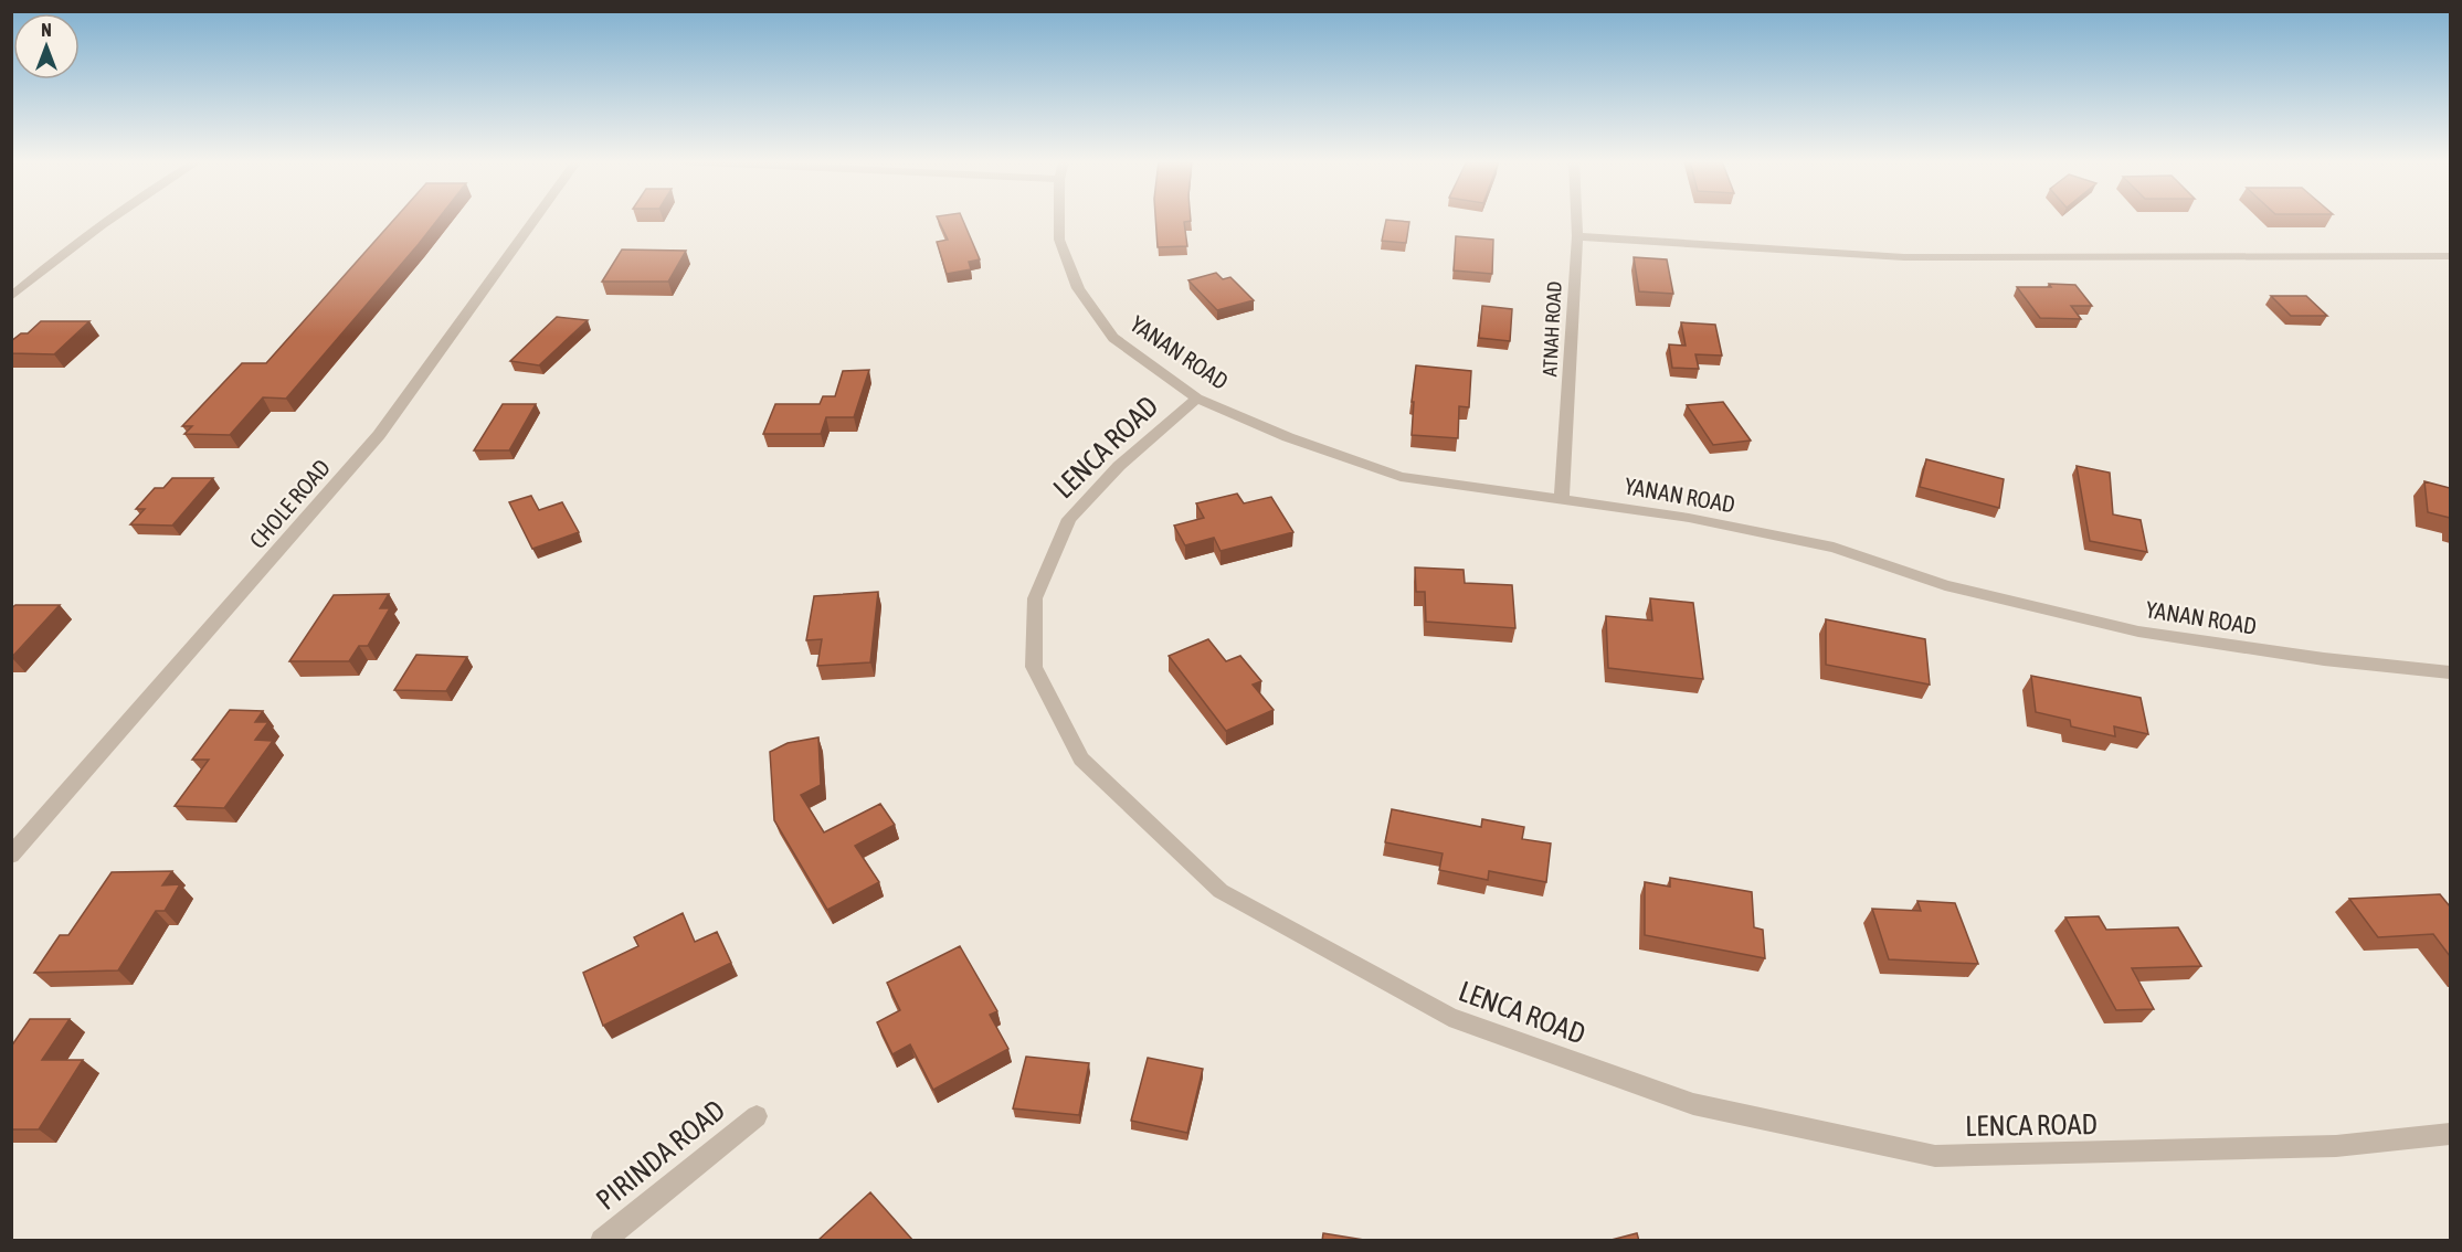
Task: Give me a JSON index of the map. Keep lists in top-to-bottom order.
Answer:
{
  "streets": {
    "street": [
      "ATNAH ROAD",
      "YANAN ROAD",
      "LENCA ROAD",
      "CHOLE ROAD",
      "PIRINDA ROAD"
    ]
  },
  "crossings": [
    ["ATNAH ROAD", "YANAN ROAD"],
    ["YANAN ROAD", "LENCA ROAD"]
  ],
  "north": "top"
}
